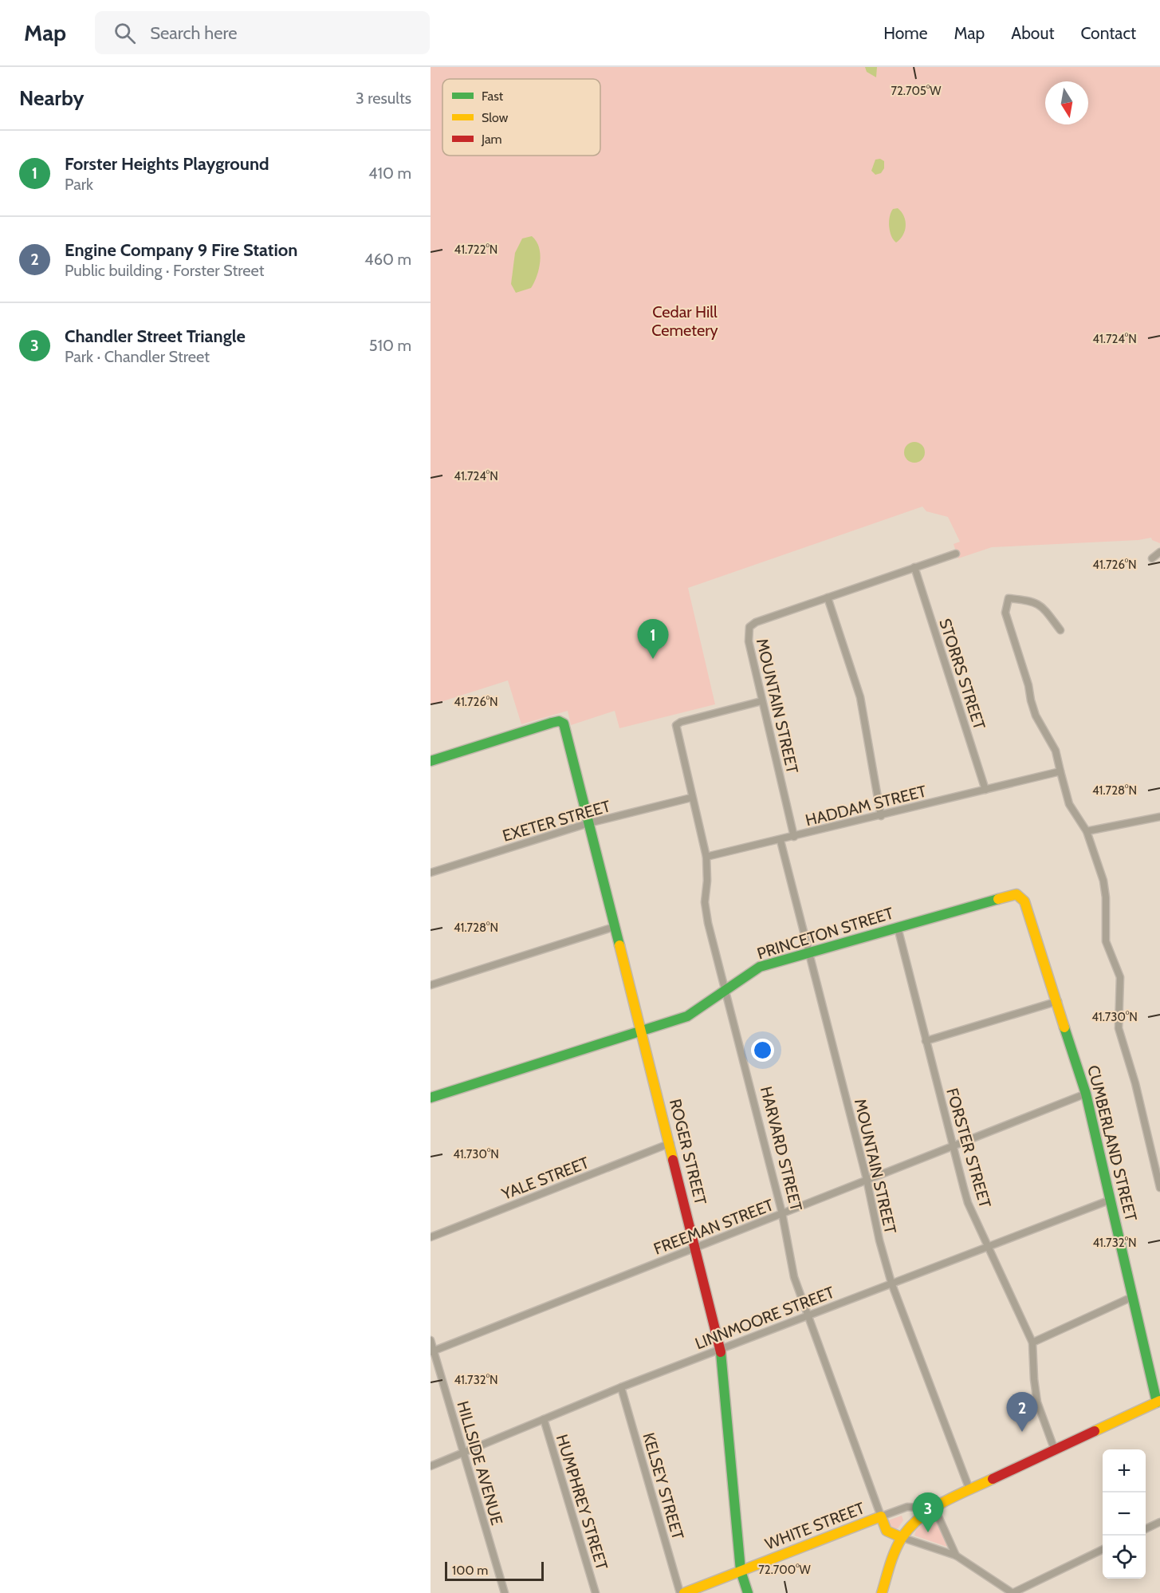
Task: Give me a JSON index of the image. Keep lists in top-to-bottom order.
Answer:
{
  "streets": {
    "street": [
      "STORRS STREET",
      "MOUNTAIN STREET",
      "HADDAM STREET",
      "EXETER STREET",
      "PRINCETON STREET",
      "CUMBERLAND STREET",
      "FORSTER STREET",
      "HARVARD STREET",
      "ROGER STREET",
      "YALE STREET",
      "FREEMAN STREET",
      "LINNMOORE STREET",
      "HILLSIDE AVENUE",
      "KELSEY STREET",
      "HUMPHREY STREET",
      "WHITE STREET"
    ]
  },
  "crossings": [
    ["STORRS STREET", "MOUNTAIN STREET"],
    ["STORRS STREET", "HADDAM STREET"],
    ["MOUNTAIN STREET", "HADDAM STREET"],
    ["MOUNTAIN STREET", "PRINCETON STREET"],
    ["MOUNTAIN STREET", "HARVARD STREET"],
    ["MOUNTAIN STREET", "FREEMAN STREET"],
    ["MOUNTAIN STREET", "LINNMOORE STREET"],
    ["HADDAM STREET", "HARVARD STREET"],
    ["EXETER STREET", "HARVARD STREET"],
    ["EXETER STREET", "ROGER STREET"],
    ["PRINCETON STREET", "CUMBERLAND STREET"],
    ["PRINCETON STREET", "FORSTER STREET"],
    ["PRINCETON STREET", "HARVARD STREET"],
    ["PRINCETON STREET", "ROGER STREET"],
    ["CUMBERLAND STREET", "FREEMAN STREET"],
    ["CUMBERLAND STREET", "LINNMOORE STREET"],
    ["FORSTER STREET", "FREEMAN STREET"],
    ["FORSTER STREET", "LINNMOORE STREET"],
    ["HARVARD STREET", "FREEMAN STREET"],
    ["HARVARD STREET", "LINNMOORE STREET"],
    ["HARVARD STREET", "WHITE STREET"],
    ["ROGER STREET", "YALE STREET"],
    ["ROGER STREET", "FREEMAN STREET"],
    ["ROGER STREET", "LINNMOORE STREET"],
    ["ROGER STREET", "WHITE STREET"],
    ["FREEMAN STREET", "HILLSIDE AVENUE"],
    ["LINNMOORE STREET", "HILLSIDE AVENUE"],
    ["LINNMOORE STREET", "KELSEY STREET"],
    ["LINNMOORE STREET", "HUMPHREY STREET"]
  ],
  "parks": ["Cedar Hill Cemetery"],
  "legend": ["Fast", "Slow", "Jam"],
  "scale_bar": "100 m",
  "north": "bottom",
  "page": {
    "header": "Map",
    "search": "Search here",
    "nav": [
      "Home",
      "Map",
      "About",
      "Contact"
    ],
    "heading": ["Nearby", "3 results"],
    "list": [
      {
        "mark": "1",
        "name": "Forster Heights Playground",
        "note": "Park",
        "value": "410 m"
      },
      {
        "mark": "2",
        "name": "Engine Company 9 Fire Station",
        "note": "Public building · Forster Street",
        "value": "460 m"
      },
      {
        "mark": "3",
        "name": "Chandler Street Triangle",
        "note": "Park · Chandler Street",
        "value": "510 m"
      }
    ],
    "pins": ["1", "2", "3"],
    "map_buttons": ["+", "−"],
    "scale": "100 m"
  },
  "coordinates": [
    "72.705°W",
    "41.722°N",
    "41.724°N",
    "41.726°N",
    "41.728°N",
    "41.730°N",
    "41.732°N",
    "72.700°W"
  ]
}
